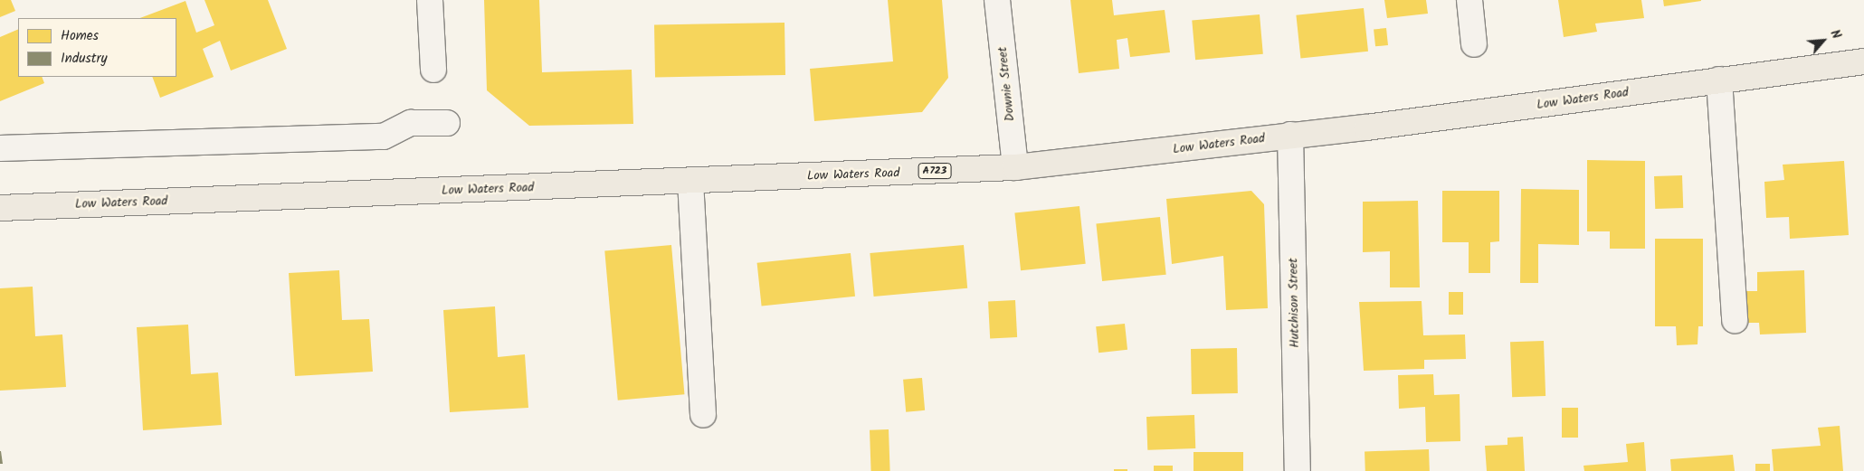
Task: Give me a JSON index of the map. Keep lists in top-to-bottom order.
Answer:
{
  "streets": {
    "main road": ["Low Waters Road", "A723"],
    "street": ["Downie Street", "Hutchison Street"]
  },
  "crossings": [
    ["Downie Street", "Low Waters Road"],
    ["Low Waters Road", "Hutchison Street"]
  ],
  "legend": ["Homes", "Industry"],
  "north": "top right"
}
